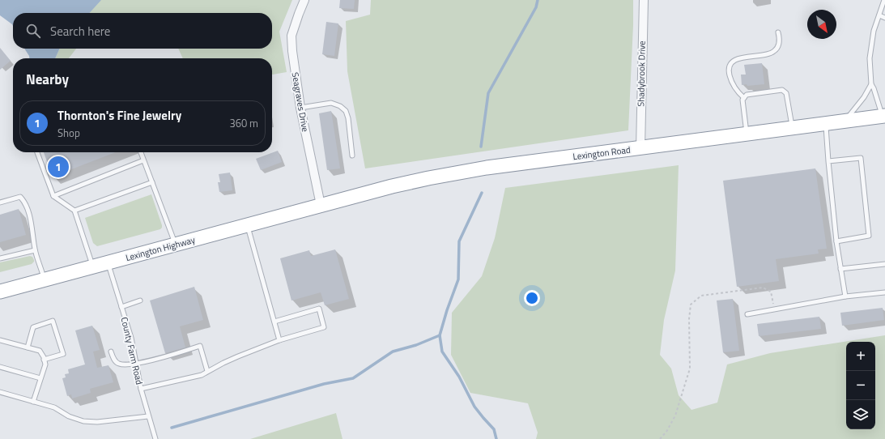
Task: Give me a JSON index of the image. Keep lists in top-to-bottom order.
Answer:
{
  "streets": {
    "highway": ["Lexington Road", "Lexington Highway"],
    "street": ["Shadybrook Drive", "Seagraves Drive"],
    "lane": ["County Farm Road"]
  },
  "crossings": [
    ["Shadybrook Drive", "Lexington Road"],
    ["Seagraves Drive", "Lexington Road"],
    ["Seagraves Drive", "Lexington Highway"],
    ["Lexington Road", "Lexington Highway"],
    ["Lexington Highway", "County Farm Road"]
  ],
  "north": "bottom right",
  "page": {
    "search": "Search here",
    "heading": "Nearby",
    "list": [
      {
        "mark": "1",
        "name": "Thornton's Fine Jewelry",
        "note": "Shop",
        "value": "360 m"
      }
    ],
    "pins": "1",
    "map_buttons": ["+", "−"]
  }
}
